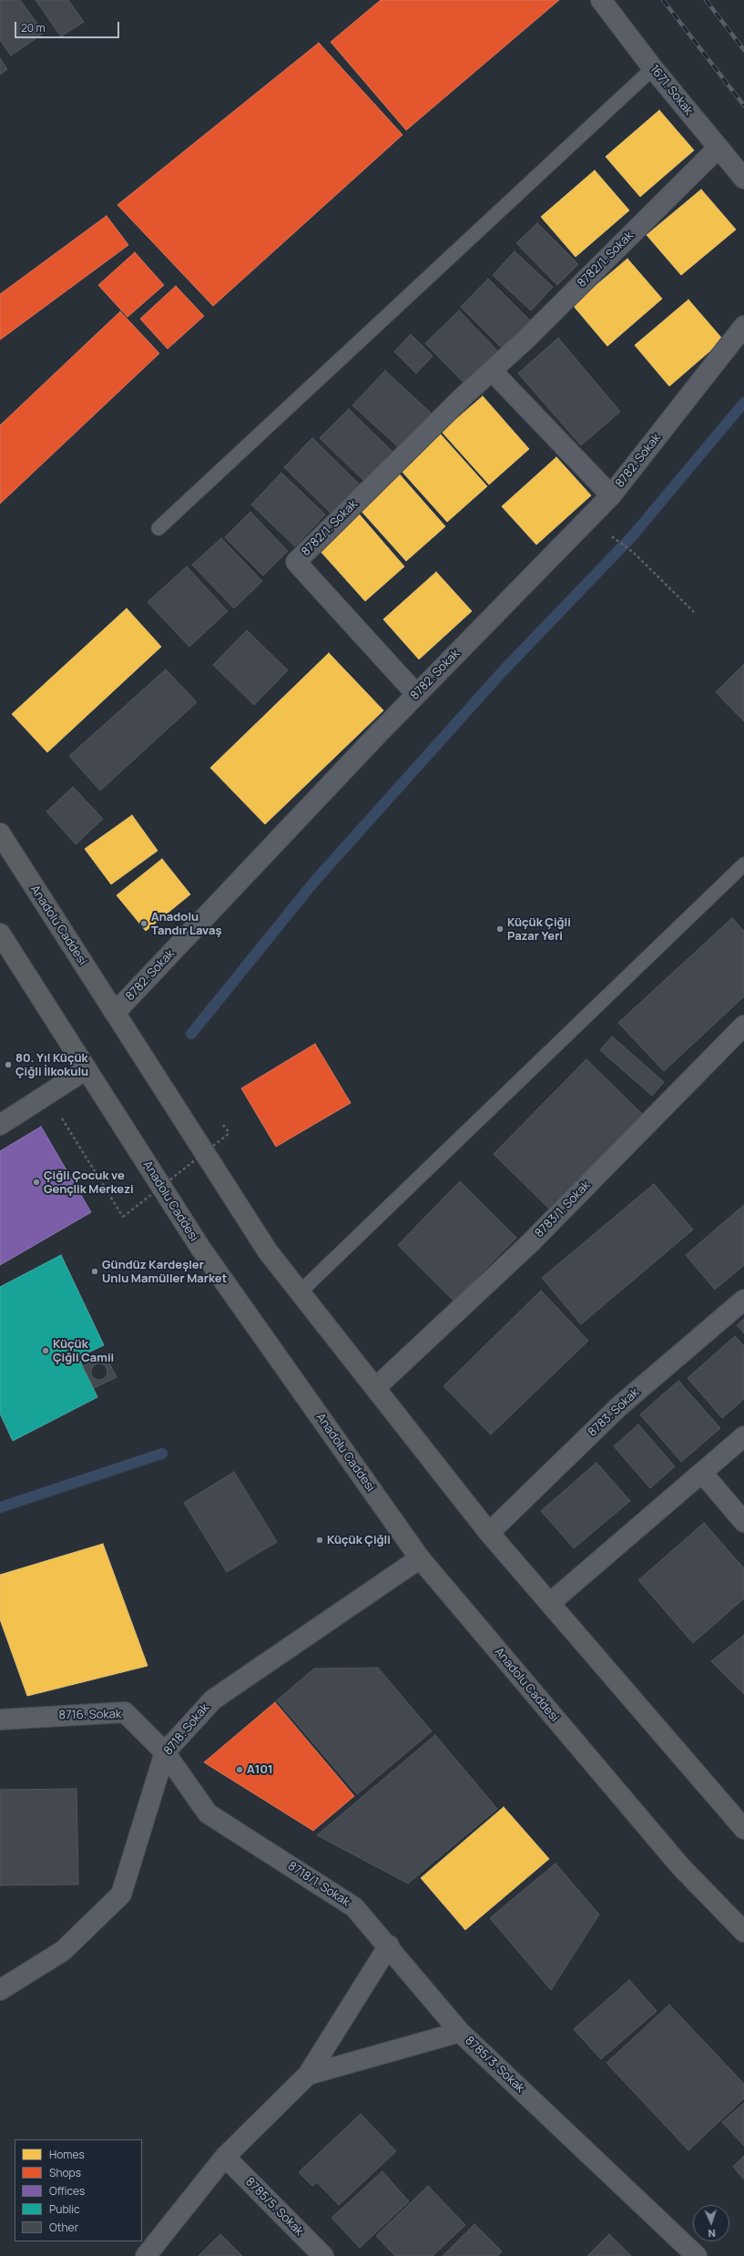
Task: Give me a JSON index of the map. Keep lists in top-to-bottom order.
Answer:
{
  "streets": {
    "highway": ["Anadolu Caddesi"],
    "street": [
      "1671. Sokak",
      "8782/1. Sokak",
      "8782. Sokak",
      "8783/1. Sokak",
      "8783. Sokak",
      "8716. Sokak",
      "8718. Sokak",
      "8718/1. Sokak",
      "8785/3. Sokak",
      "8785/5. Sokak"
    ]
  },
  "crossings": [
    ["1671. Sokak", "8782/1. Sokak"],
    ["8782/1. Sokak", "8782. Sokak"],
    ["8782. Sokak", "Anadolu Caddesi"],
    ["Anadolu Caddesi", "8783/1. Sokak"],
    ["Anadolu Caddesi", "8783. Sokak"],
    ["Anadolu Caddesi", "8718. Sokak"],
    ["8716. Sokak", "8718. Sokak"],
    ["8716. Sokak", "8718/1. Sokak"],
    ["8718. Sokak", "8718/1. Sokak"],
    ["8718/1. Sokak", "8785/3. Sokak"],
    ["8785/3. Sokak", "8785/5. Sokak"]
  ],
  "places": [
    "Anadolu Tandır Lavaş",
    "Küçük Çiğli Pazar Yeri",
    "80. Yıl Küçük Çiğli İlkokulu",
    "Çiğli Çocuk ve Gençlik Merkezi",
    "Gündüz Kardeşler Unlu Mamüller Market",
    "Küçük Çiğli Camii",
    "Küçük Çiğli",
    "A101"
  ],
  "legend": [
    "Homes",
    "Shops",
    "Offices",
    "Public",
    "Other"
  ],
  "scale_bar": "20 m",
  "north": "bottom"
}
